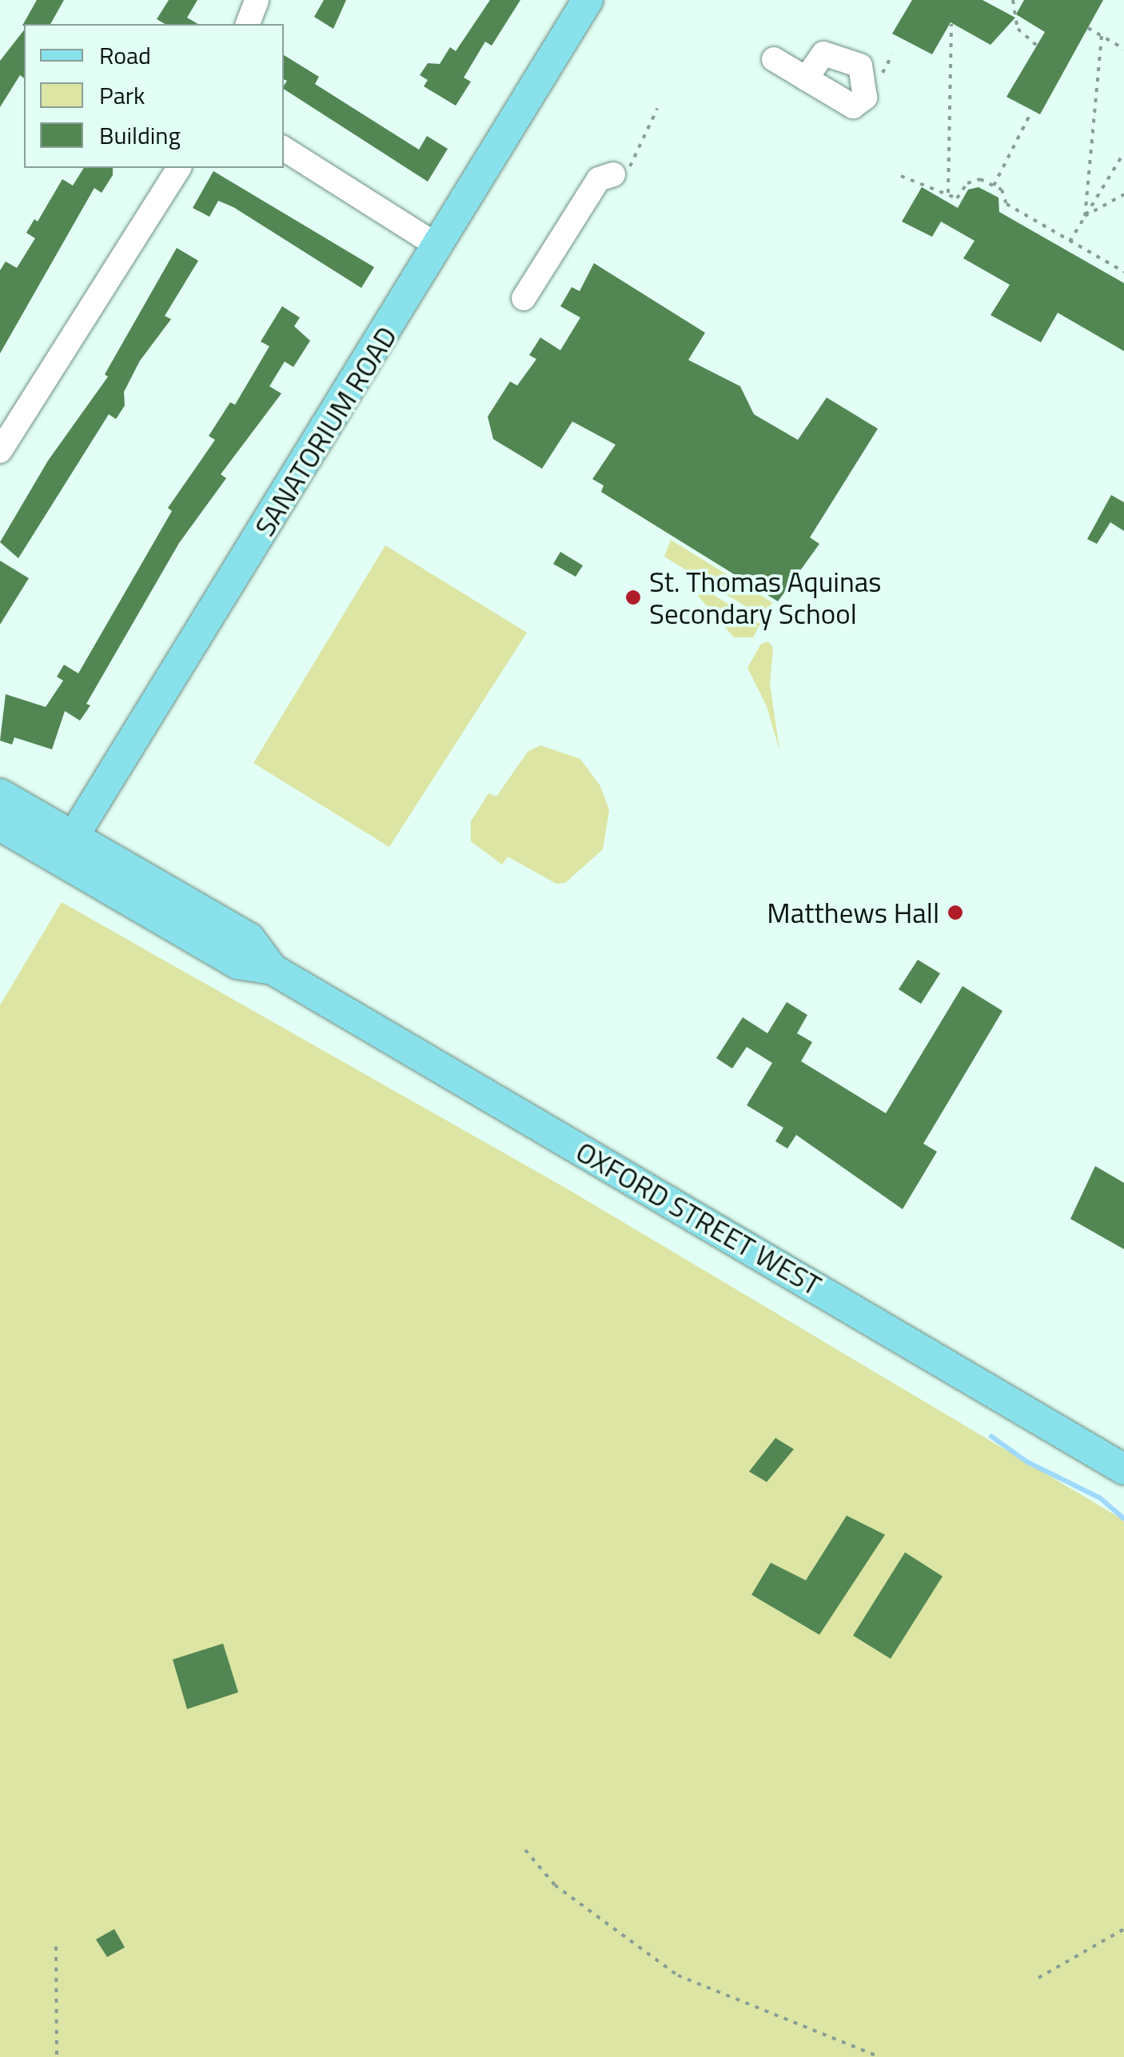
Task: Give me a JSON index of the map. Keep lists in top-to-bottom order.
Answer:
{
  "streets": {
    "main road": ["SANATORIUM ROAD", "OXFORD STREET WEST"]
  },
  "crossings": [
    ["SANATORIUM ROAD", "OXFORD STREET WEST"]
  ],
  "places": ["St. Thomas Aquinas Secondary School", "Matthews Hall"],
  "legend": ["Road", "Park", "Building"]
}
